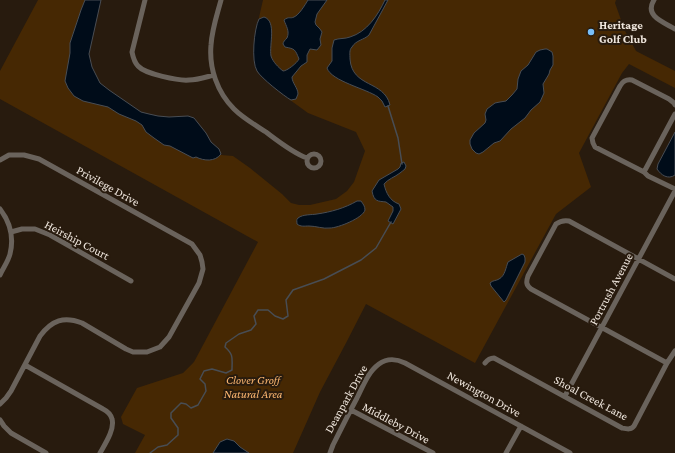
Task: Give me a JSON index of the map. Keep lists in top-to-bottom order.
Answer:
{
  "streets": {
    "street": [
      "Privilege Drive",
      "Heirship Court",
      "Portrush Avenue",
      "Newington Drive",
      "Shoal Creek Lane",
      "Deanpark Drive",
      "Middleby Drive"
    ]
  },
  "crossings": [
    ["Portrush Avenue", "Shoal Creek Lane"],
    ["Newington Drive", "Deanpark Drive"],
    ["Deanpark Drive", "Middleby Drive"]
  ],
  "parks": ["Clover Groff Natural Area"],
  "places": ["Heritage Golf Club"]
}
